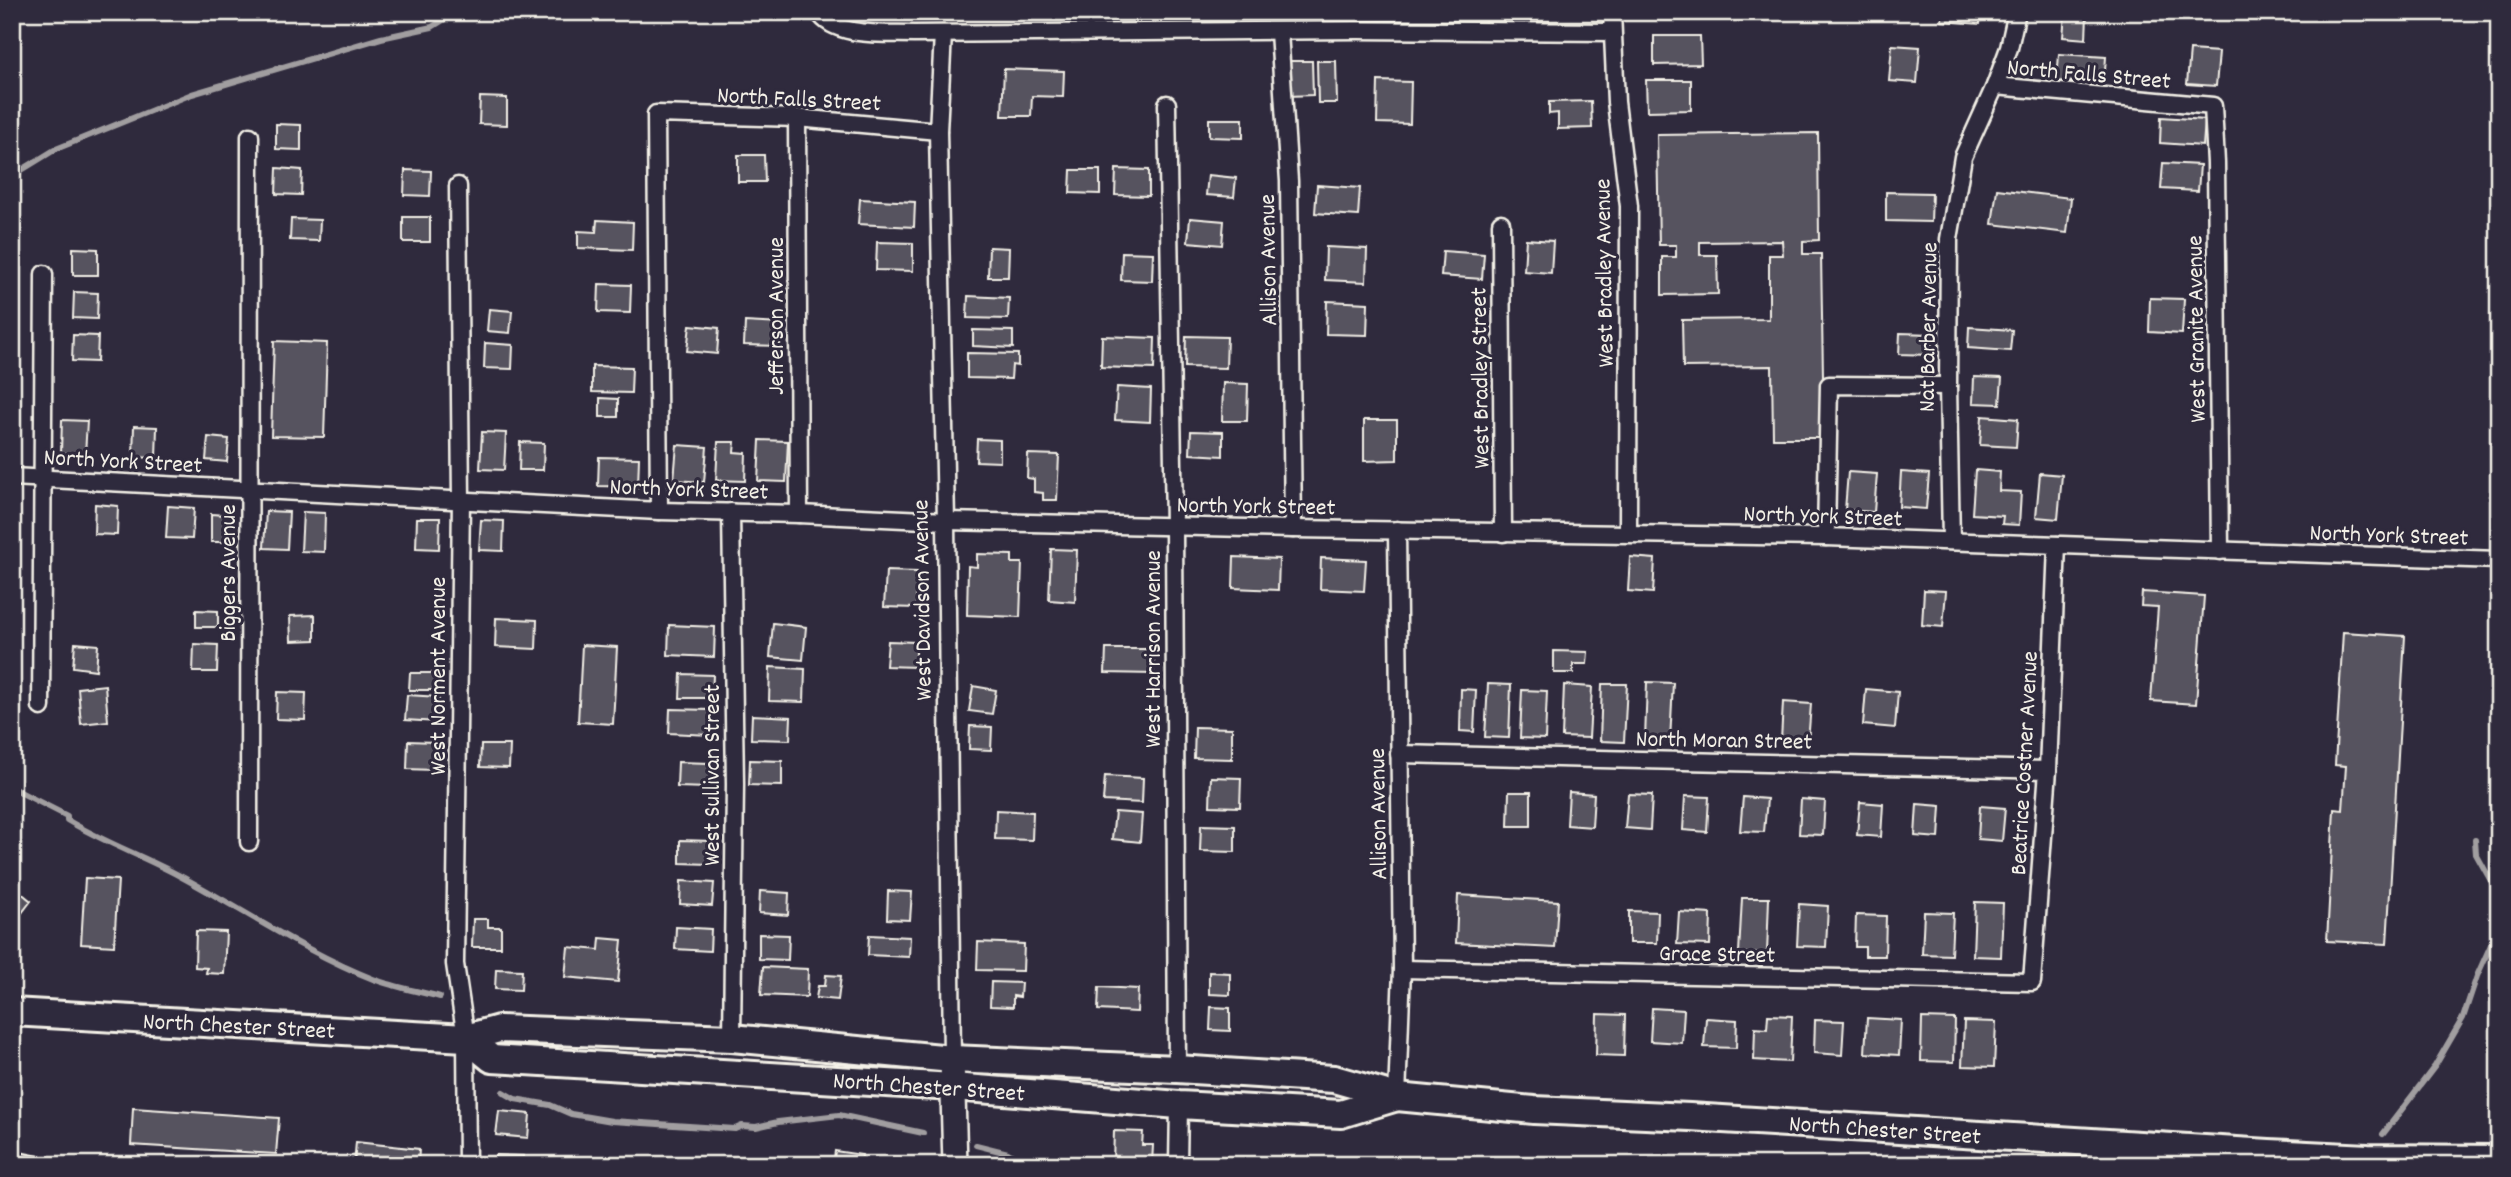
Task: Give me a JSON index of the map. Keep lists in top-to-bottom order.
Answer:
{
  "streets": {
    "main road": ["North Chester Street"],
    "street": [
      "North Falls Street",
      "Allison Avenue",
      "West Bradley Avenue",
      "Jefferson Avenue",
      "Nat Barber Avenue",
      "West Granite Avenue",
      "West Bradley Street",
      "North York Street",
      "Biggers Avenue",
      "West Davidson Avenue",
      "West Harrison Avenue",
      "West Norment Avenue",
      "North Moran Street",
      "Beatrice Costner Avenue",
      "West Sullivan Street",
      "Grace Street"
    ]
  },
  "crossings": [
    ["North Falls Street", "Jefferson Avenue"],
    ["North Falls Street", "Nat Barber Avenue"],
    ["North Falls Street", "West Granite Avenue"],
    ["North Falls Street", "North York Street"],
    ["North Falls Street", "West Davidson Avenue"],
    ["Allison Avenue", "North York Street"],
    ["Allison Avenue", "North Moran Street"],
    ["Allison Avenue", "Grace Street"],
    ["Allison Avenue", "North Chester Street"],
    ["West Bradley Avenue", "North York Street"],
    ["Jefferson Avenue", "North York Street"],
    ["Nat Barber Avenue", "North York Street"],
    ["West Granite Avenue", "North York Street"],
    ["West Bradley Street", "North York Street"],
    ["North York Street", "Biggers Avenue"],
    ["North York Street", "West Davidson Avenue"],
    ["North York Street", "West Harrison Avenue"],
    ["North York Street", "West Norment Avenue"],
    ["North York Street", "Beatrice Costner Avenue"],
    ["North York Street", "West Sullivan Street"],
    ["West Davidson Avenue", "North Chester Street"],
    ["West Harrison Avenue", "North Chester Street"],
    ["West Norment Avenue", "North Chester Street"],
    ["North Moran Street", "Beatrice Costner Avenue"],
    ["Beatrice Costner Avenue", "Grace Street"],
    ["West Sullivan Street", "North Chester Street"]
  ]
}
